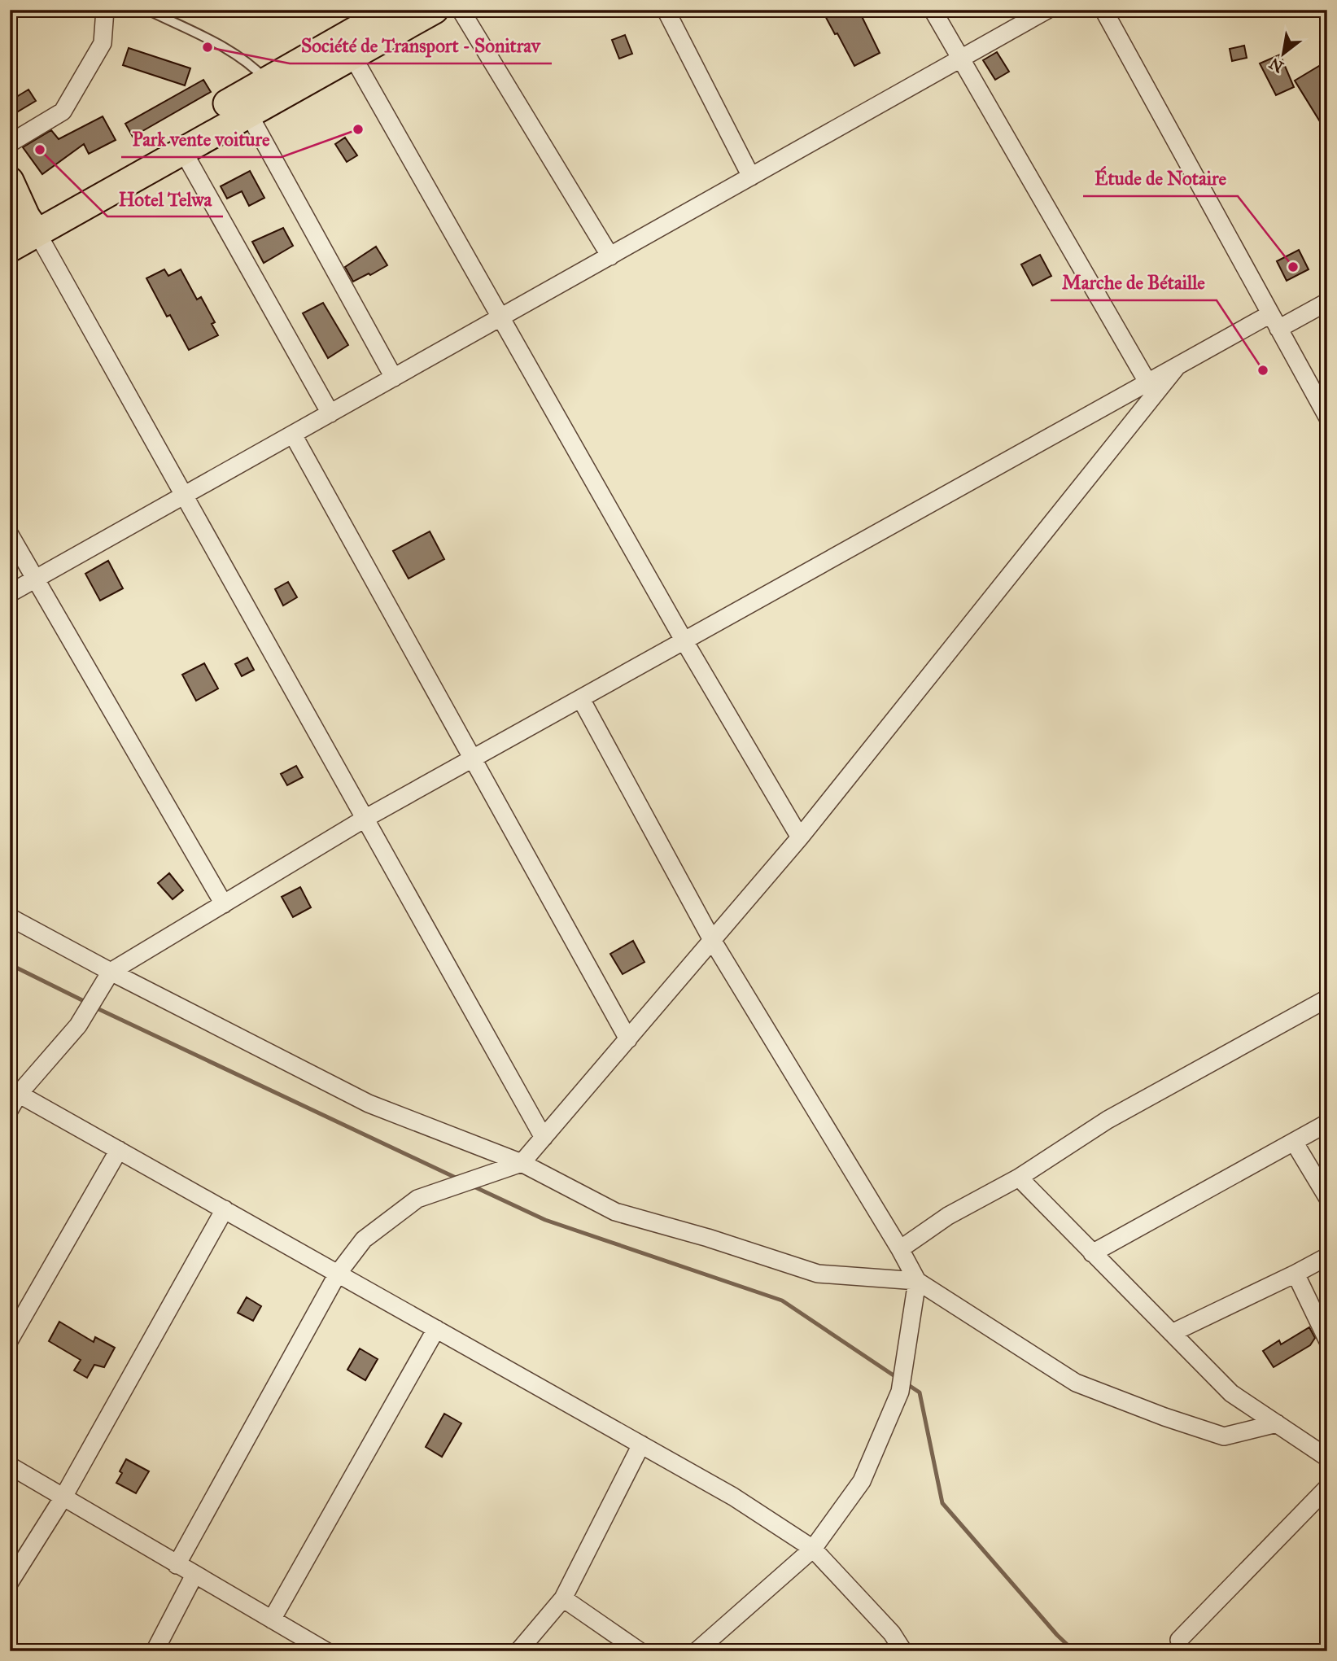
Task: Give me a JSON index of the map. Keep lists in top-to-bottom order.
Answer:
{
  "places": [
    "Société de Transport - Sonitrav",
    "Park vente voiture",
    "Hotel Telwa",
    "Étude de Notaire",
    "Marche de Bétaille"
  ],
  "north": "bottom left"
}
